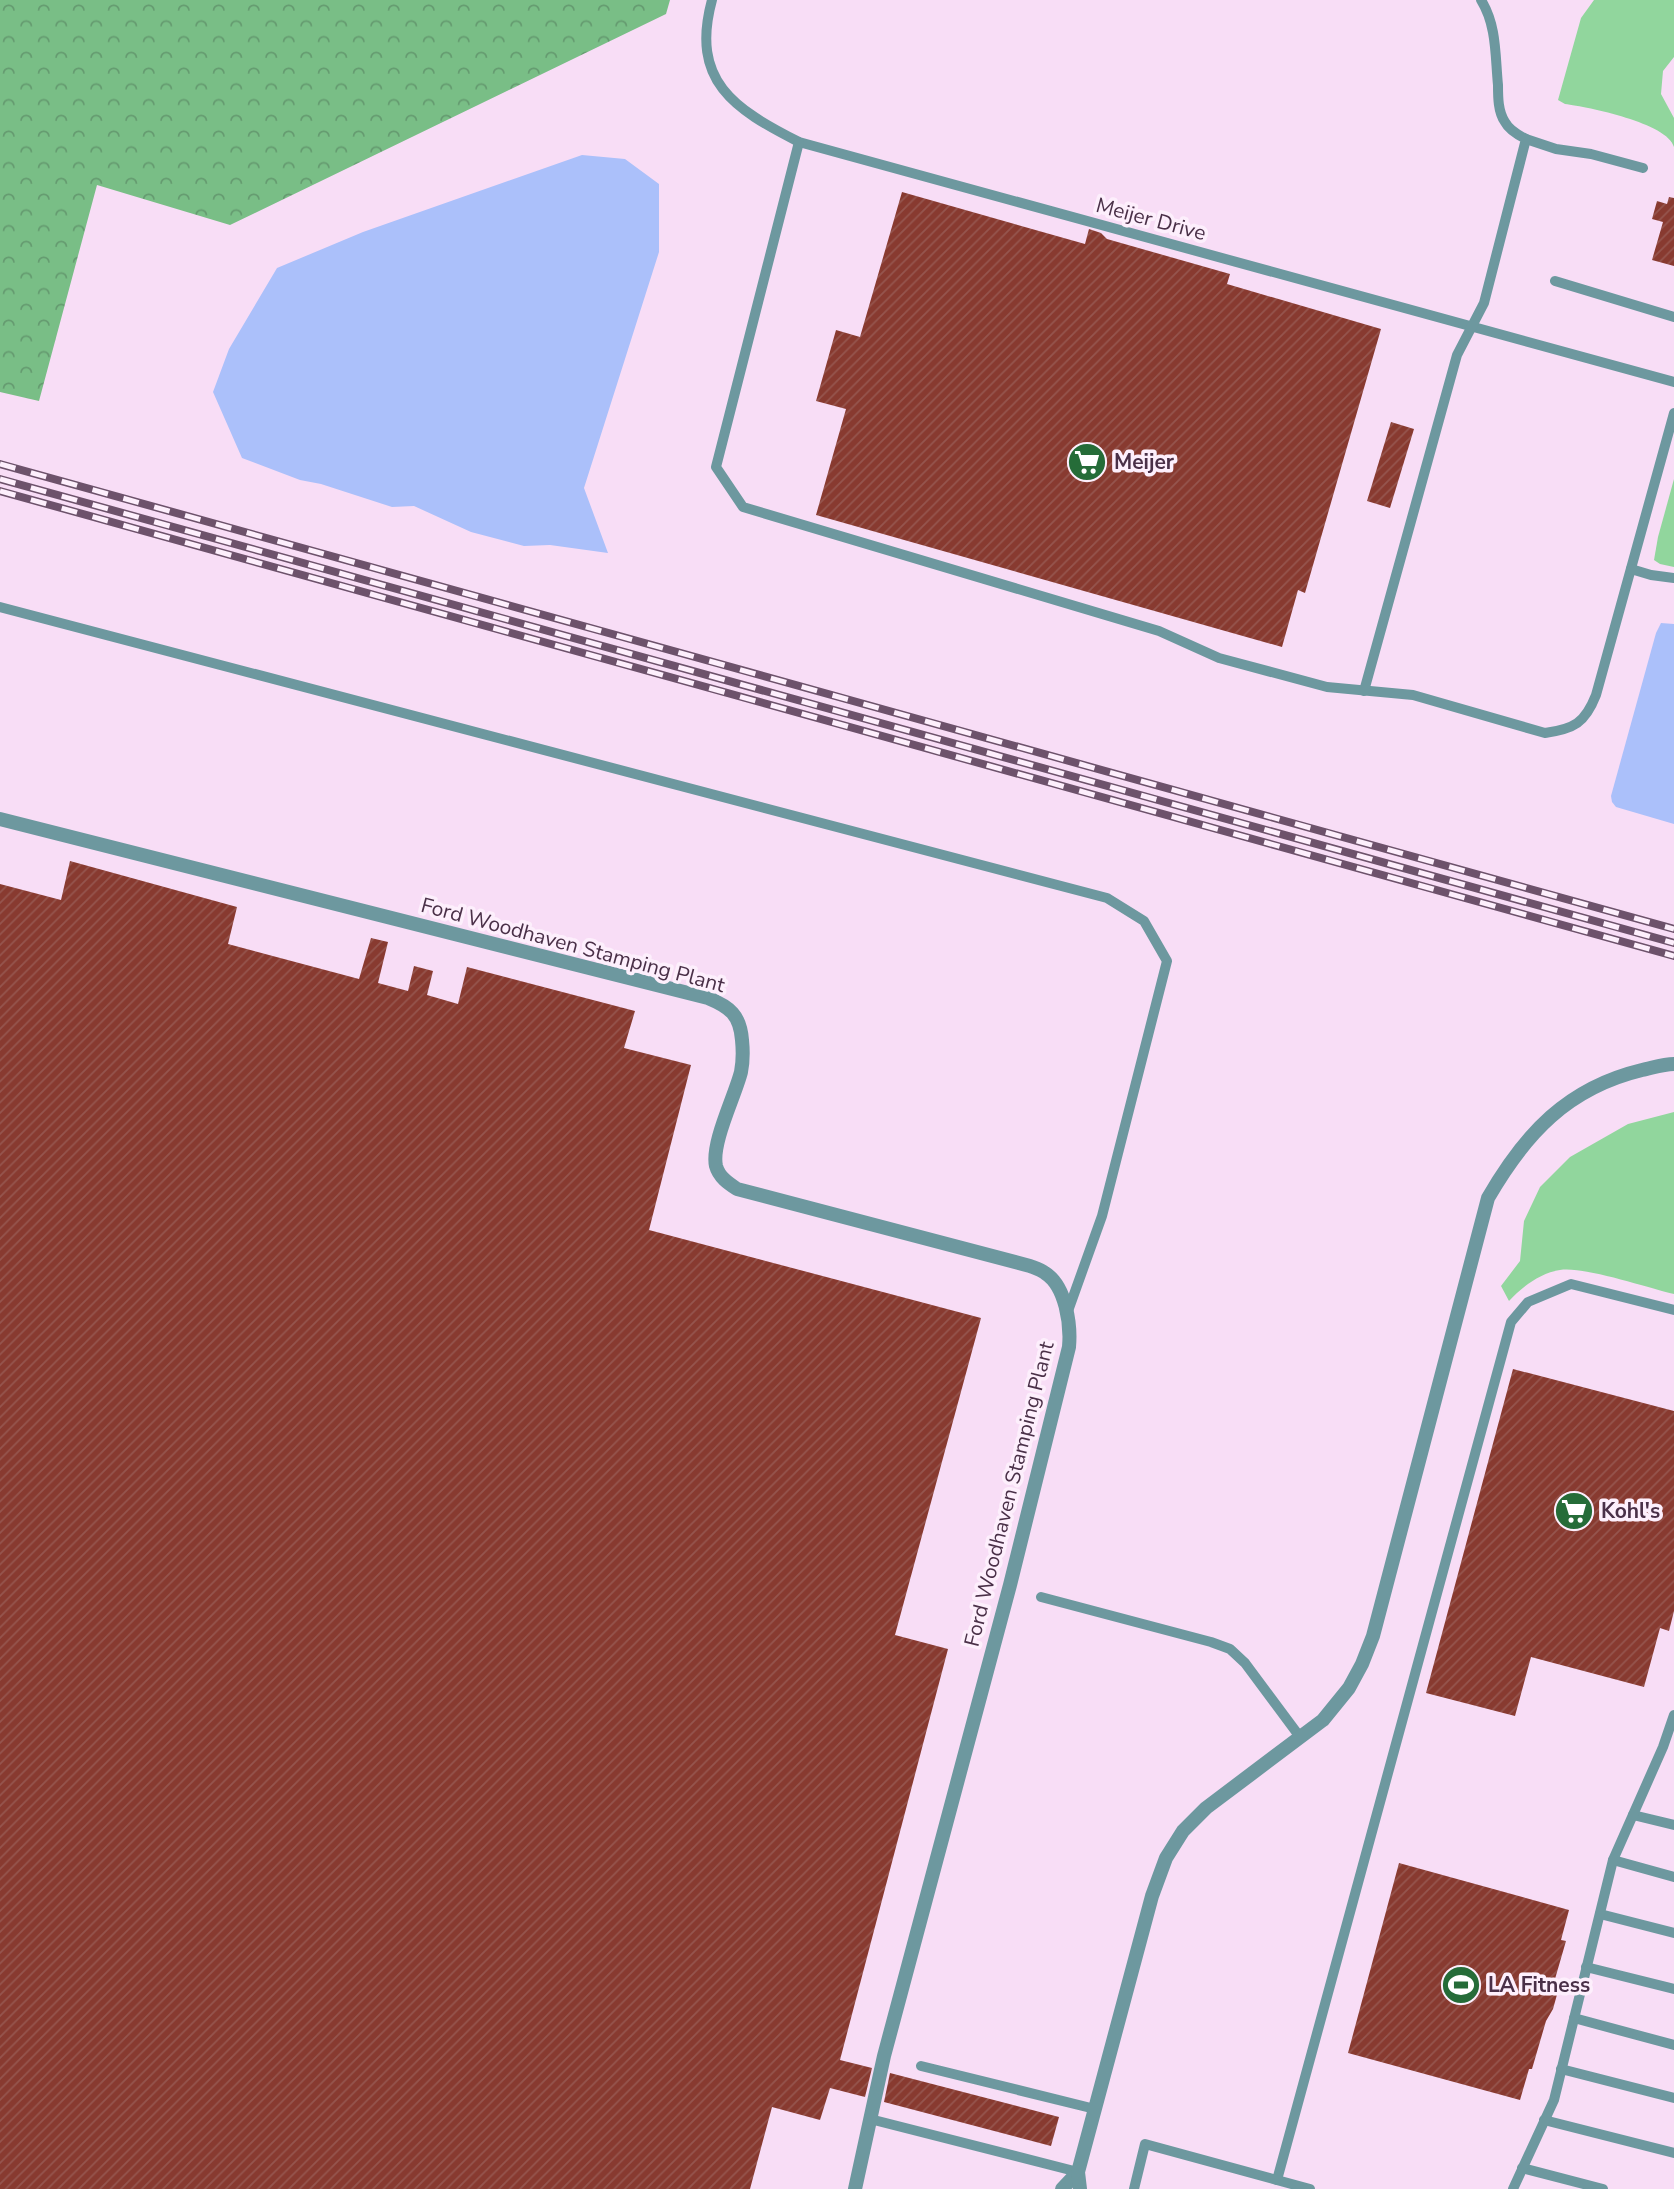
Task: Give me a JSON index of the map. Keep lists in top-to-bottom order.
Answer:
{
  "streets": {
    "street": ["Ford Woodhaven Stamping Plant"],
    "lane": ["Meijer Drive"]
  },
  "places": {
    "supermarket": ["Meijer", "Kohl's"],
    "sports": ["LA Fitness"]
  }
}
